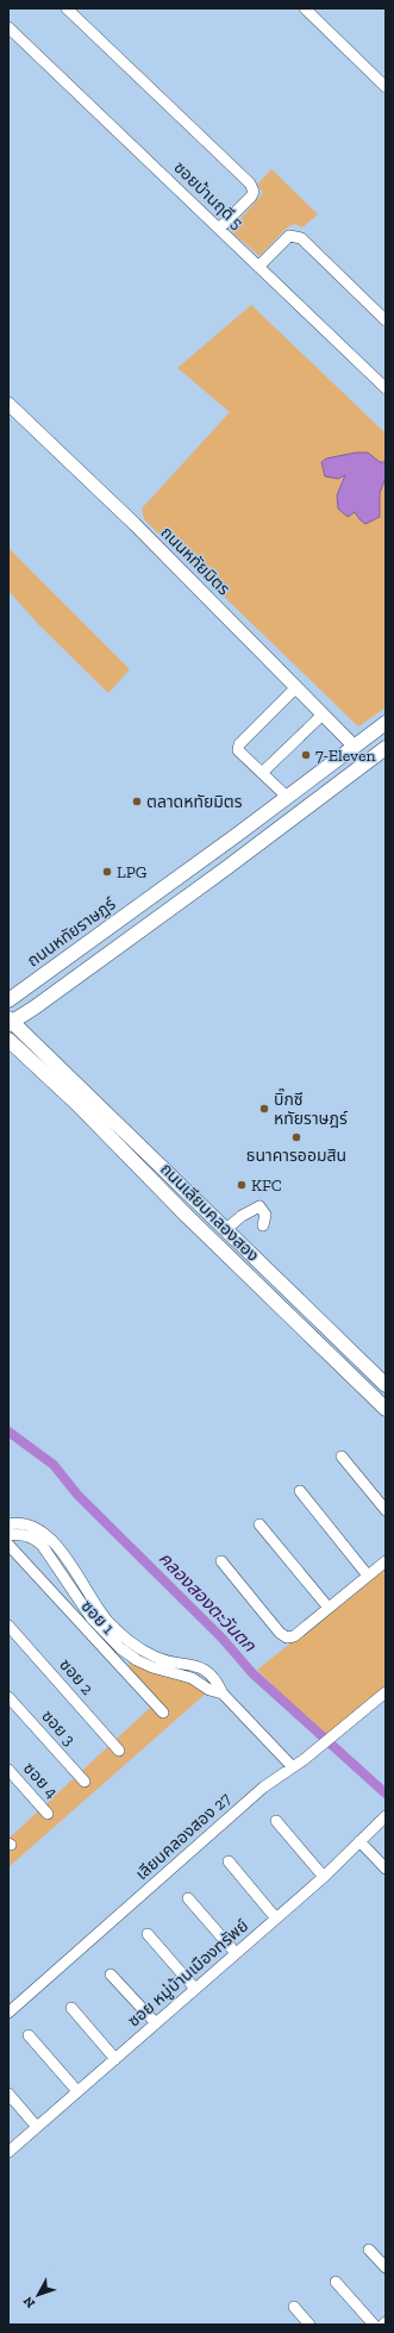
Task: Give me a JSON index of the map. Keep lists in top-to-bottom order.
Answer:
{
  "streets": {
    "main road": ["ถนนหทัยราษฎร์", "ถนนเลียบคลองสอง"],
    "street": [
      "ซอยบ้านฤดี 5",
      "ถนนหทัยมิตร",
      "ซอย 1",
      "ซอย 2",
      "ซอย 3",
      "ซอย 4",
      "เลียบคลองสอง 27",
      "ซอย หมู่บ้านเมืองทรัพย์"
    ]
  },
  "crossings": [
    ["ถนนหทัยมิตร", "ถนนหทัยราษฎร์"]
  ],
  "water": ["คลองสองตะวันตก"],
  "places": [
    "7-Eleven",
    "ตลาดหทัยมิตร",
    "LPG",
    "บิ๊กซี หทัยราษฎร์",
    "ธนาคารออมสิน",
    "KFC"
  ],
  "north": "bottom left"
}
